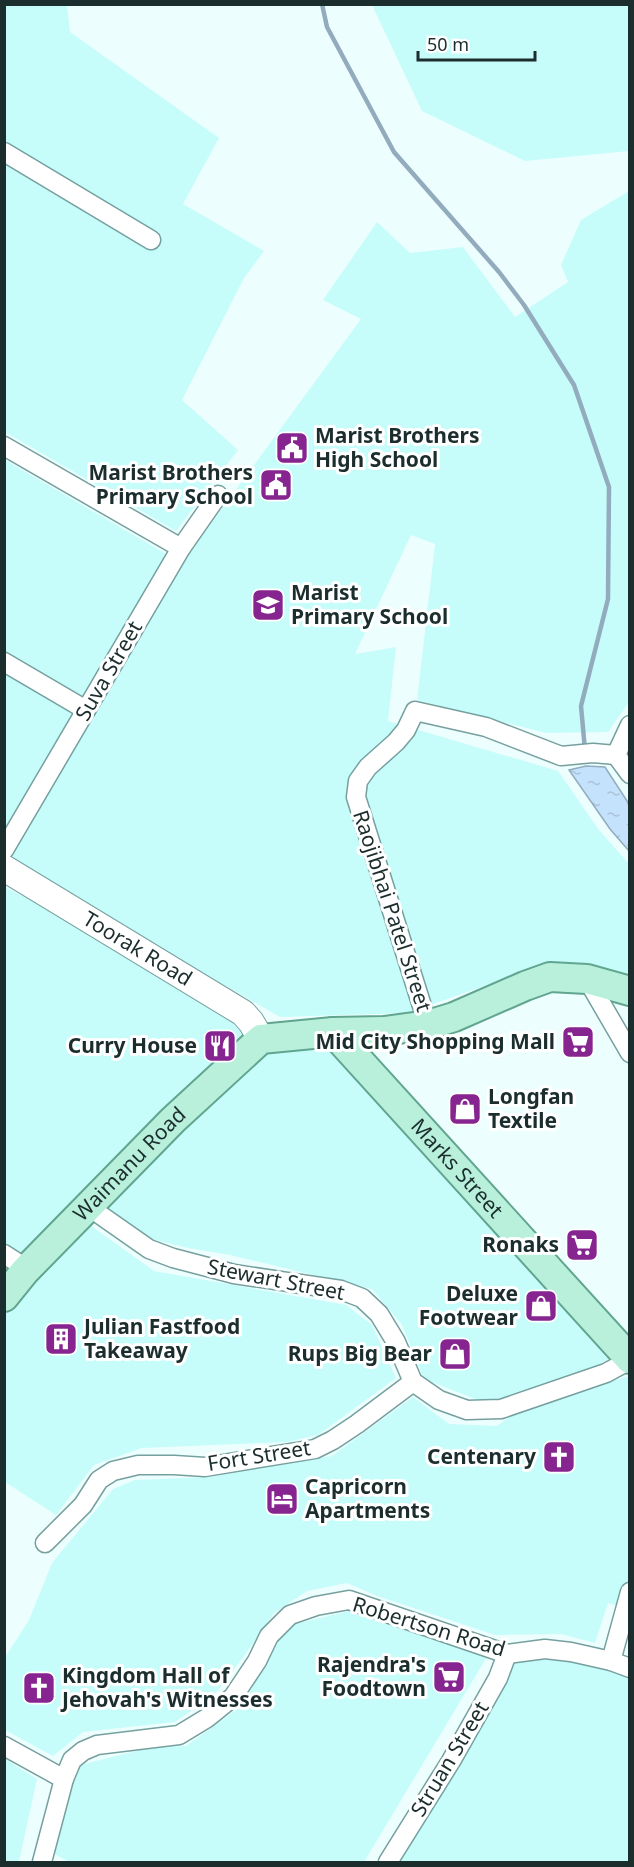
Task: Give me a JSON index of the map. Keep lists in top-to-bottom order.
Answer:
{
  "streets": {
    "main road": ["Toorak Road", "Waimanu Road", "Marks Street"],
    "street": [
      "Suva Street",
      "Raojibhai Patel Street",
      "Stewart Street",
      "Fort Street",
      "Robertson Road",
      "Struan Street"
    ]
  },
  "crossings": [
    ["Toorak Road", "Waimanu Road"],
    ["Waimanu Road", "Stewart Street"],
    ["Stewart Street", "Fort Street"],
    ["Robertson Road", "Struan Street"]
  ],
  "places": {
    "public building": ["Marist Brothers High School", "Marist Brothers Primary School"],
    "school or university": ["Marist Primary School"],
    "supermarket": ["Mid City Shopping Mall", "Ronaks", "Rajendra's Foodtown"],
    "restaurant": ["Curry House"],
    "shop": ["Longfan Textile", "Deluxe Footwear", "Rups Big Bear"],
    "building": ["Julian Fastfood Takeaway"],
    "church": ["Centenary", "Kingdom Hall of Jehovah's Witnesses"],
    "hotel": ["Capricorn Apartments"]
  },
  "scale_bar": "50 m"
}
